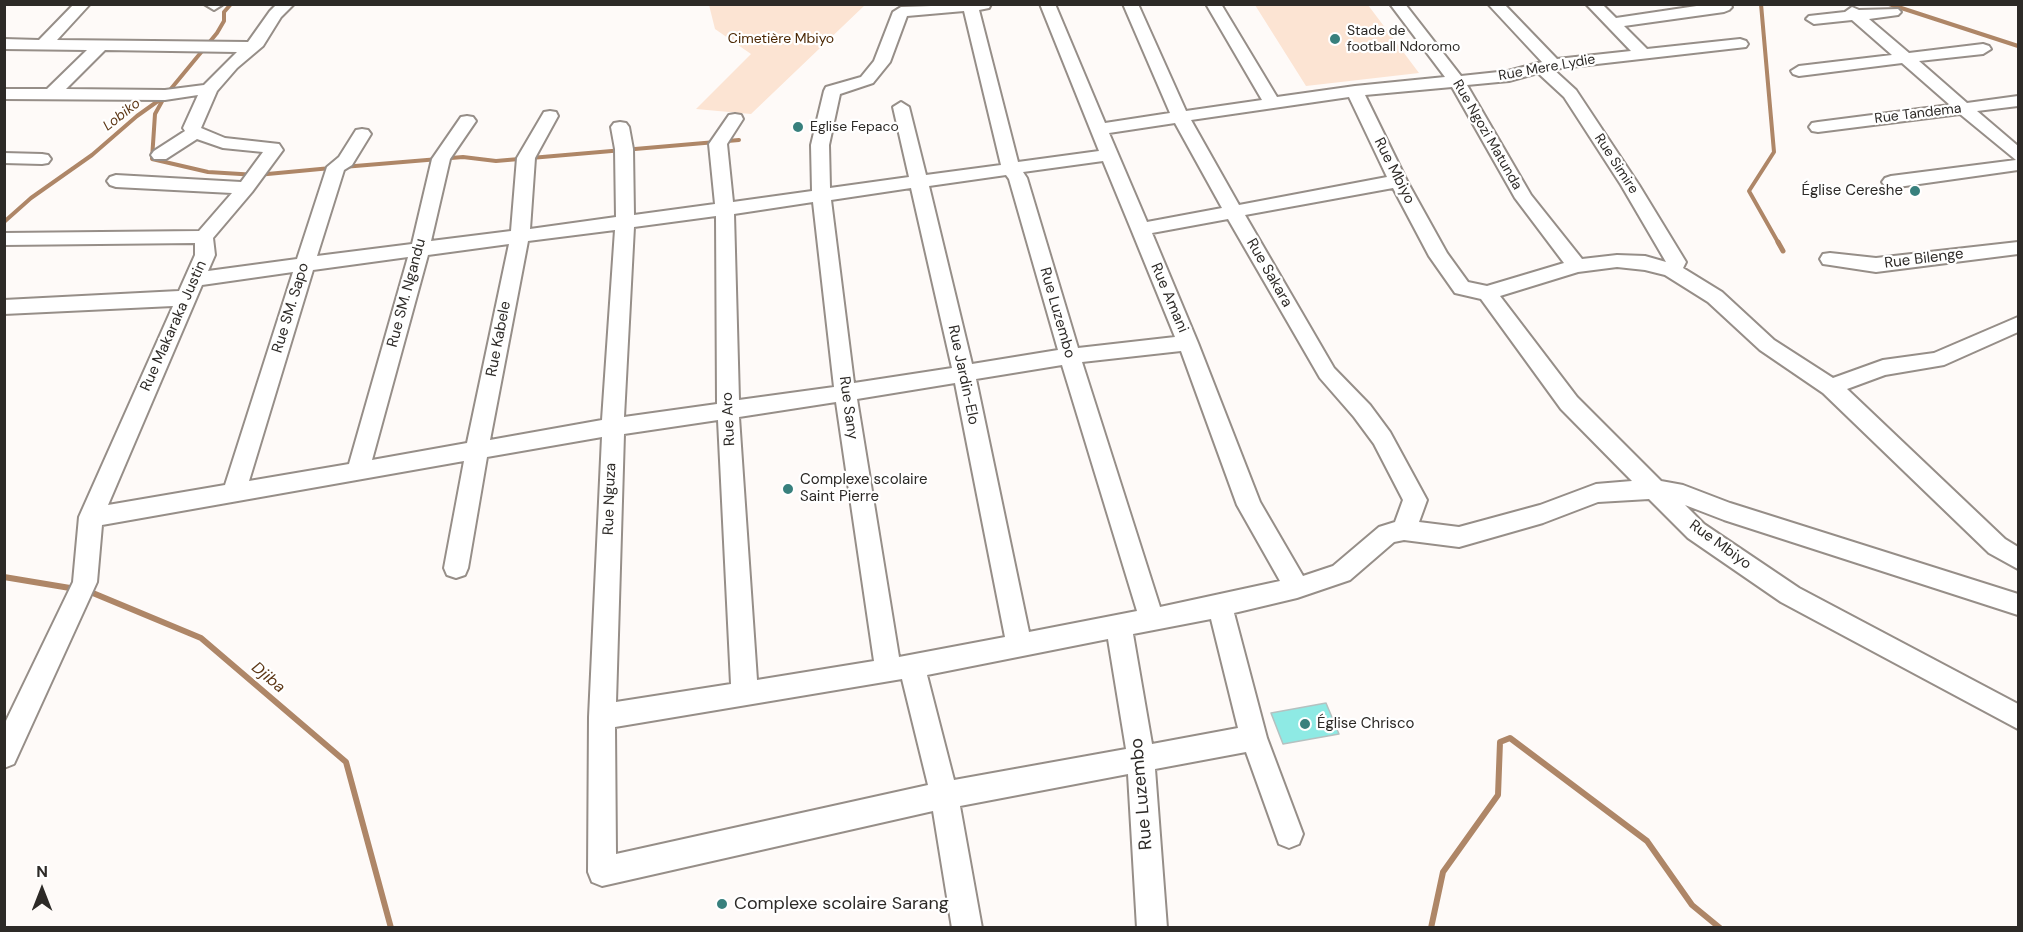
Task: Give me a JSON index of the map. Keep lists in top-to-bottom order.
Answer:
{
  "streets": {
    "street": [
      "Rue Mere Lydie",
      "Rue Tandema",
      "Rue Ngozi Matunda",
      "Rue Simire",
      "Rue Mbiyo",
      "Rue Bilenge",
      "Rue Sakara",
      "Rue SM. Ngandu",
      "Rue Amani",
      "Rue SM. Sapo",
      "Rue Luzembo",
      "Rue Makaraka Justin",
      "Rue Kabele",
      "Rue Jardin-Elo",
      "Rue Sany",
      "Rue Aro",
      "Rue Nguza"
    ]
  },
  "crossings": [
    ["Rue Mere Lydie", "Rue Ngozi Matunda"],
    ["Rue Mere Lydie", "Rue Simire"],
    ["Rue Mere Lydie", "Rue Mbiyo"],
    ["Rue Mere Lydie", "Rue Sakara"],
    ["Rue Mere Lydie", "Rue Amani"],
    ["Rue Sany", "Rue Nguza"]
  ],
  "water": ["Lobiko", "Djiba"],
  "parks": ["Cimetière Mbiyo"],
  "places": [
    "Stade de football Ndoromo",
    "Eglise Fepaco",
    "Église Cereshe",
    "Complexe scolaire Saint Pierre",
    "Église Chrisco",
    "Complexe scolaire Sarang"
  ],
  "north": "top"
}
